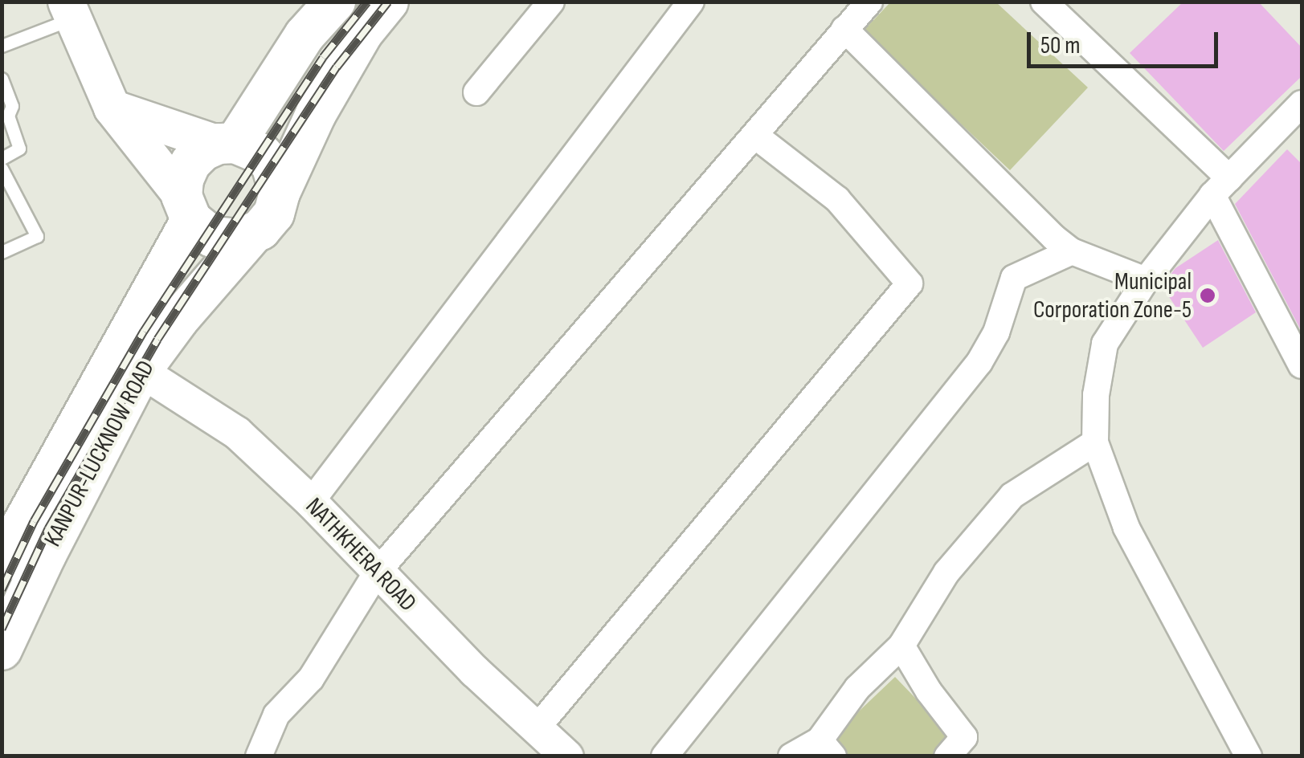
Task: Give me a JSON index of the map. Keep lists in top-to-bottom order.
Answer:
{
  "streets": {
    "main road": ["KANPUR-LUCKNOW ROAD"],
    "street": ["NATHKHERA ROAD"]
  },
  "crossings": [
    ["KANPUR-LUCKNOW ROAD", "NATHKHERA ROAD"]
  ],
  "places": ["Municipal Corporation Zone-5"],
  "scale_bar": "50 m"
}
